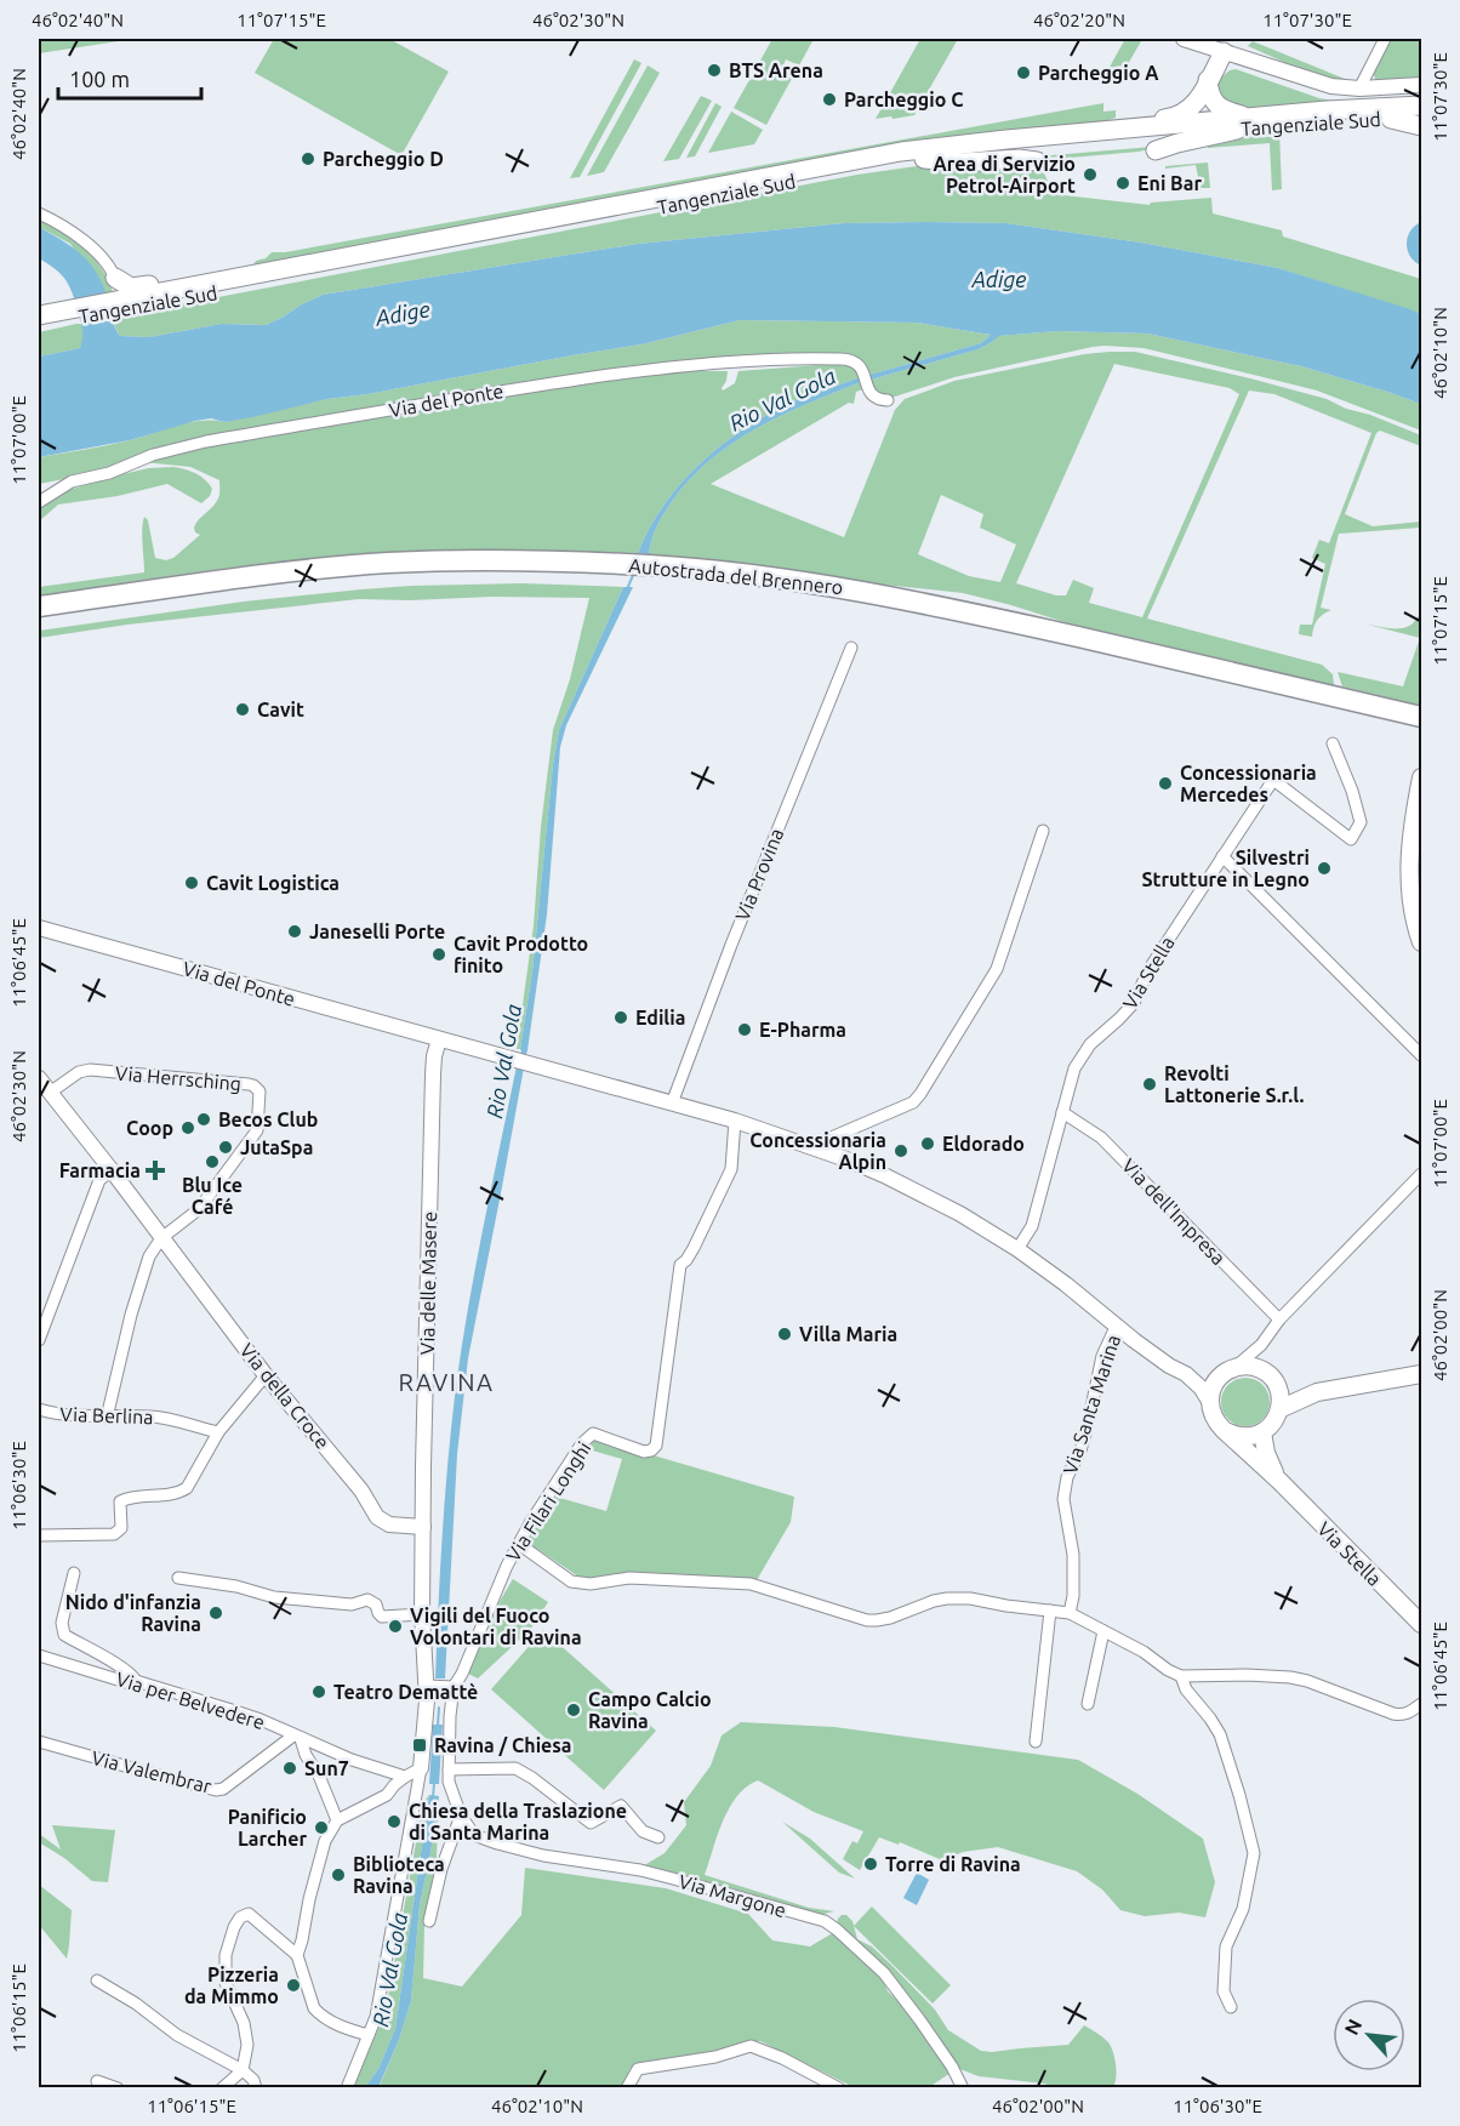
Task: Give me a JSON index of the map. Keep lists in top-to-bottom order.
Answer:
{
  "streets": {
    "highway": ["Tangenziale Sud", "Autostrada del Brennero"],
    "main road": ["Via Stella"],
    "street": [
      "Via del Ponte",
      "Via Provina",
      "Via Herrsching",
      "Via dell'Impresa",
      "Via delle Masere",
      "Via della Croce",
      "Via Santa Marina",
      "Via Berlina",
      "Via Filari Longhi",
      "Via per Belvedere",
      "Via Valembrar",
      "Via Margone"
    ]
  },
  "crossings": [
    ["Via del Ponte", "Via Stella"],
    ["Via del Ponte", "Via delle Masere"],
    ["Via Provina", "Via Stella"],
    ["Via Stella", "Via dell'Impresa"],
    ["Via Stella", "Via delle Masere"],
    ["Via Stella", "Via Santa Marina"],
    ["Via Stella", "Via Filari Longhi"],
    ["Via Herrsching", "Via della Croce"],
    ["Via delle Masere", "Via della Croce"],
    ["Via delle Masere", "Via Filari Longhi"],
    ["Via Filari Longhi", "Via Margone"],
    ["Via per Belvedere", "Via Valembrar"]
  ],
  "districts": ["RAVINA"],
  "water": ["Adige", "Rio Val Gola"],
  "places": {
    "other": [
      "BTS Arena",
      "Parcheggio A",
      "Parcheggio C",
      "Parcheggio D",
      "Area di Servizio Petrol-Airport",
      "Eni Bar",
      "Cavit",
      "Concessionaria Mercedes",
      "Silvestri Strutture in Legno",
      "Cavit Logistica",
      "Janeselli Porte",
      "Cavit Prodotto finito",
      "Edilia",
      "E-Pharma",
      "Revolti Lattonerie S.r.l.",
      "Becos Club",
      "Coop",
      "Eldorado",
      "JutaSpa",
      "Concessionaria Alpin",
      "Blu Ice Café",
      "Villa Maria",
      "Nido d'infanzia Ravina",
      "Vigili del Fuoco Volontari di Ravina",
      "Teatro Demattè",
      "Campo Calcio Ravina",
      "Sun7",
      "Chiesa della Traslazione di Santa Marina",
      "Panificio Larcher",
      "Torre di Ravina",
      "Biblioteca Ravina",
      "Pizzeria da Mimmo"
    ],
    "health": ["Farmacia"],
    "transit": ["Ravina / Chiesa"]
  },
  "scale_bar": "100 m",
  "north": "top left",
  "coordinates": [
    "46°02'40\"N",
    "11°07'15\"E",
    "46°02'30\"N",
    "46°02'20\"N",
    "11°07'30\"E",
    "46°02'10\"N",
    "11°07'00\"E",
    "11°06'45\"E",
    "46°02'00\"N",
    "11°06'30\"E",
    "11°06'15\"E"
  ]
}
